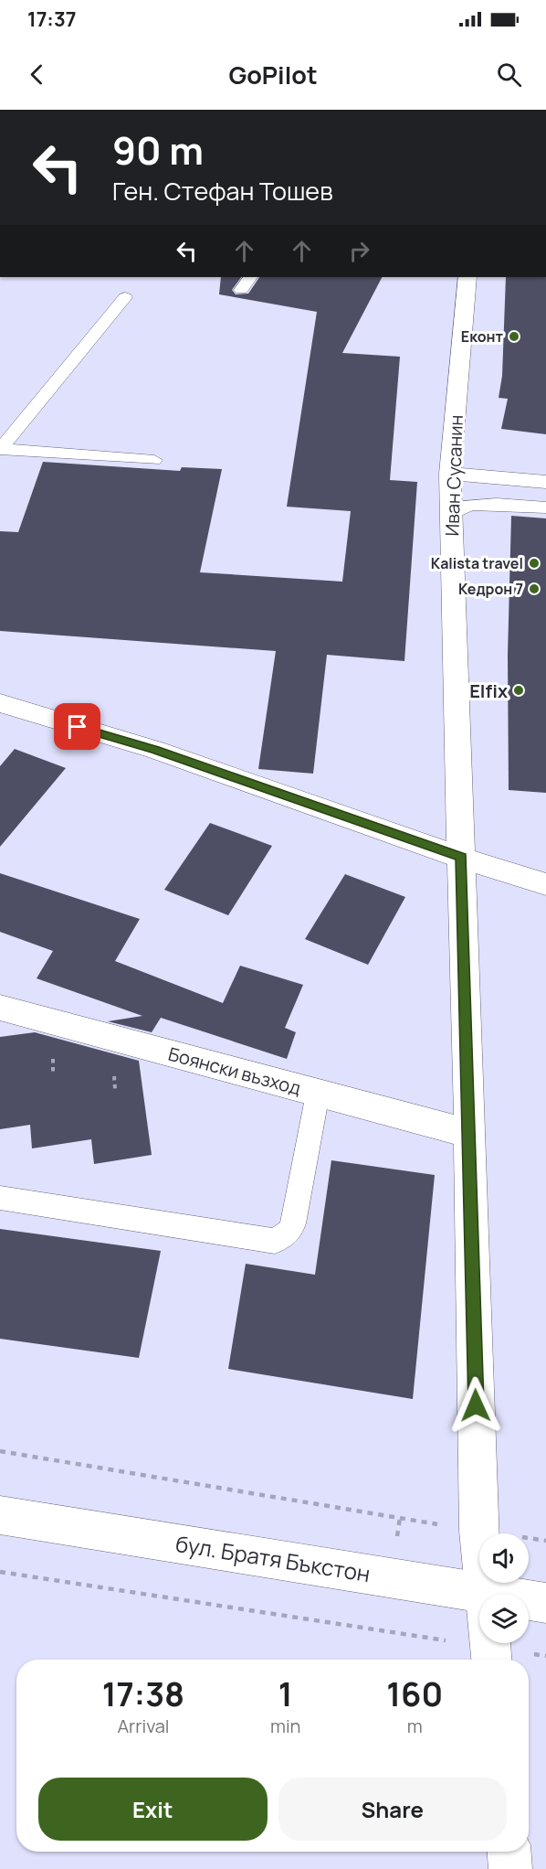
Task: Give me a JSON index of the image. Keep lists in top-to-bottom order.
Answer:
{
  "streets": {
    "street": ["Иван Сусанин", "Боянски възход", "бул. Братя Бъкстон"]
  },
  "crossings": [
    ["Иван Сусанин", "Боянски възход"]
  ],
  "places": [
    "Еконт",
    "Kalista travel",
    "Кедрон 7",
    "Elfix"
  ],
  "page": {
    "status": "17:37",
    "header": "GoPilot",
    "turn": ["90 m", "Ген. Стефан Тошев"],
    "eta": [
      "17:38",
      "Arrival",
      "1",
      "min",
      "160",
      "m"
    ],
    "buttons": ["Exit", "Share"]
  }
}
